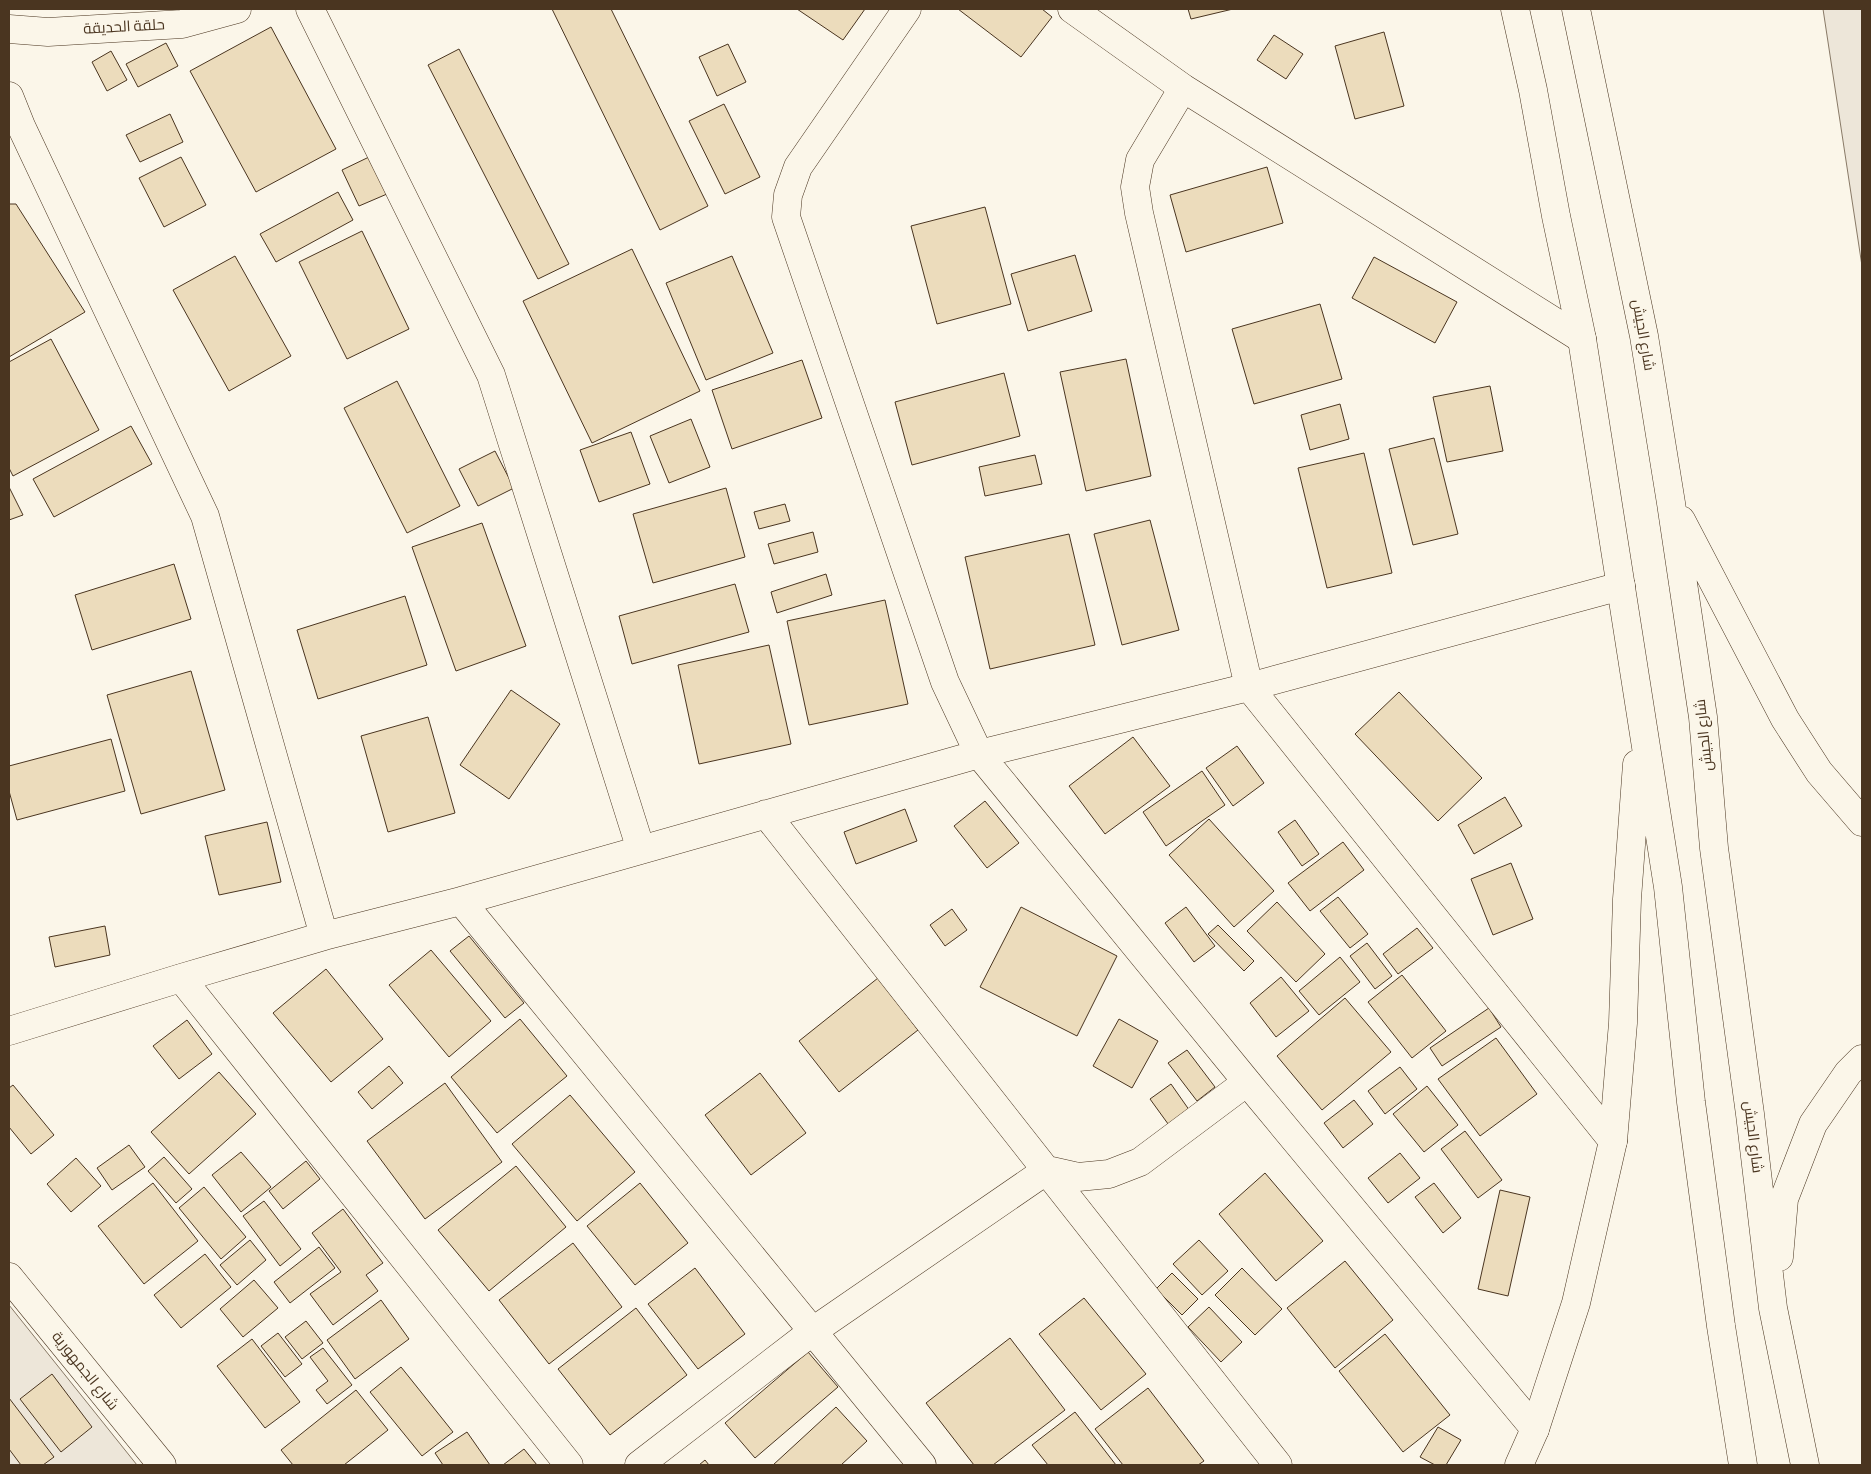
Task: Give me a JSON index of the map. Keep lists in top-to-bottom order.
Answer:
{
  "streets": {
    "main road": ["حلقة الحديقة", "شارع الجيش", "شارع الجمهورية"]
  }
}
